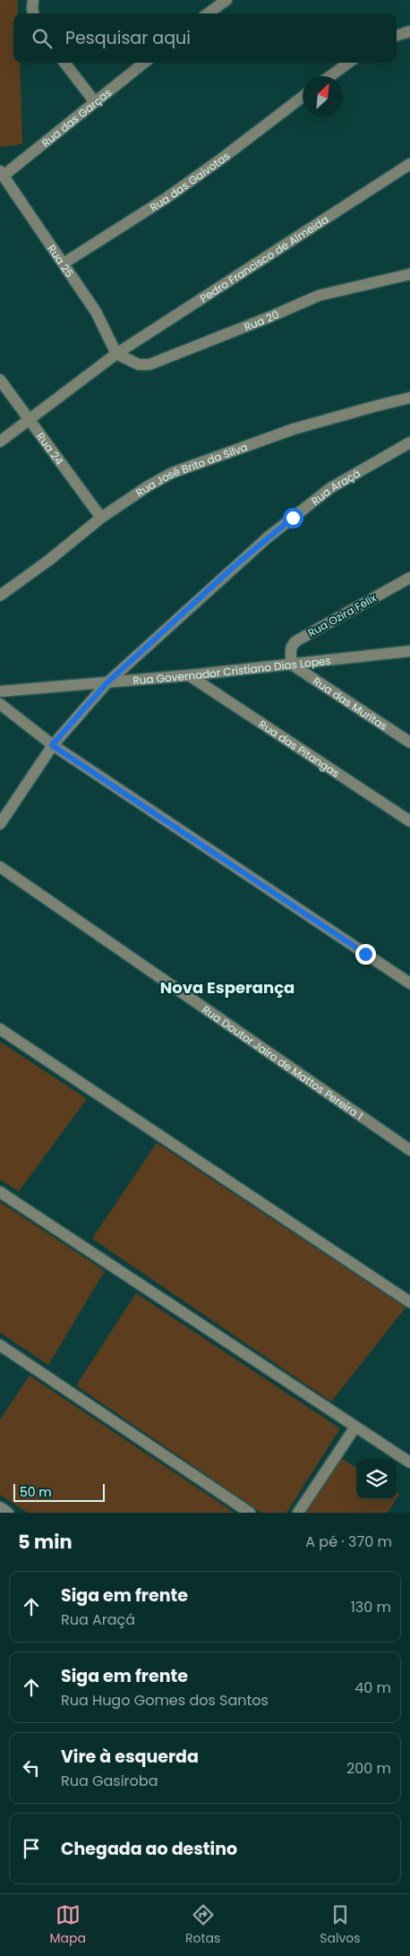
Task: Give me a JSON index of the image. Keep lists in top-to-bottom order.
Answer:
{
  "streets": {
    "street": [
      "Rua das Garças",
      "Rua das Gaivotas",
      "Pedro Francisco de Almeida",
      "Rua 25",
      "Rua 20",
      "Rua 24",
      "Rua José Brito da Silva",
      "Rua Araçá",
      "Rua Ozira Felix",
      "Rua Governador Cristiano Dias Lopes",
      "Rua das Muritas",
      "Rua das Pitangas",
      "Rua Doutor Jairo de Mattos Pereira 1"
    ]
  },
  "crossings": [
    ["Rua das Garças", "Rua 25"],
    ["Rua das Gaivotas", "Rua 25"],
    ["Pedro Francisco de Almeida", "Rua 25"],
    ["Pedro Francisco de Almeida", "Rua 20"],
    ["Pedro Francisco de Almeida", "Rua 24"],
    ["Rua 25", "Rua 20"],
    ["Rua 24", "Rua José Brito da Silva"],
    ["Rua Araçá", "Rua Governador Cristiano Dias Lopes"],
    ["Rua Ozira Felix", "Rua Governador Cristiano Dias Lopes"],
    ["Rua Ozira Felix", "Rua das Muritas"],
    ["Rua Governador Cristiano Dias Lopes", "Rua das Muritas"],
    ["Rua Governador Cristiano Dias Lopes", "Rua das Pitangas"]
  ],
  "districts": ["Nova Esperança"],
  "scale_bar": "50 m",
  "north": "top right",
  "page": {
    "search": "Pesquisar aqui",
    "scale": "50 m",
    "heading": ["5 min", "A pé · 370 m"],
    "list": [
      ["Siga em frente", "Rua Araçá", "130 m"],
      ["Siga em frente", "Rua Hugo Gomes dos Santos", "40 m"],
      ["Vire à esquerda", "Rua Gasiroba", "200 m"],
      "Chegada ao destino"
    ],
    "nav": ["Mapa", "Rotas", "Salvos"]
  }
}
